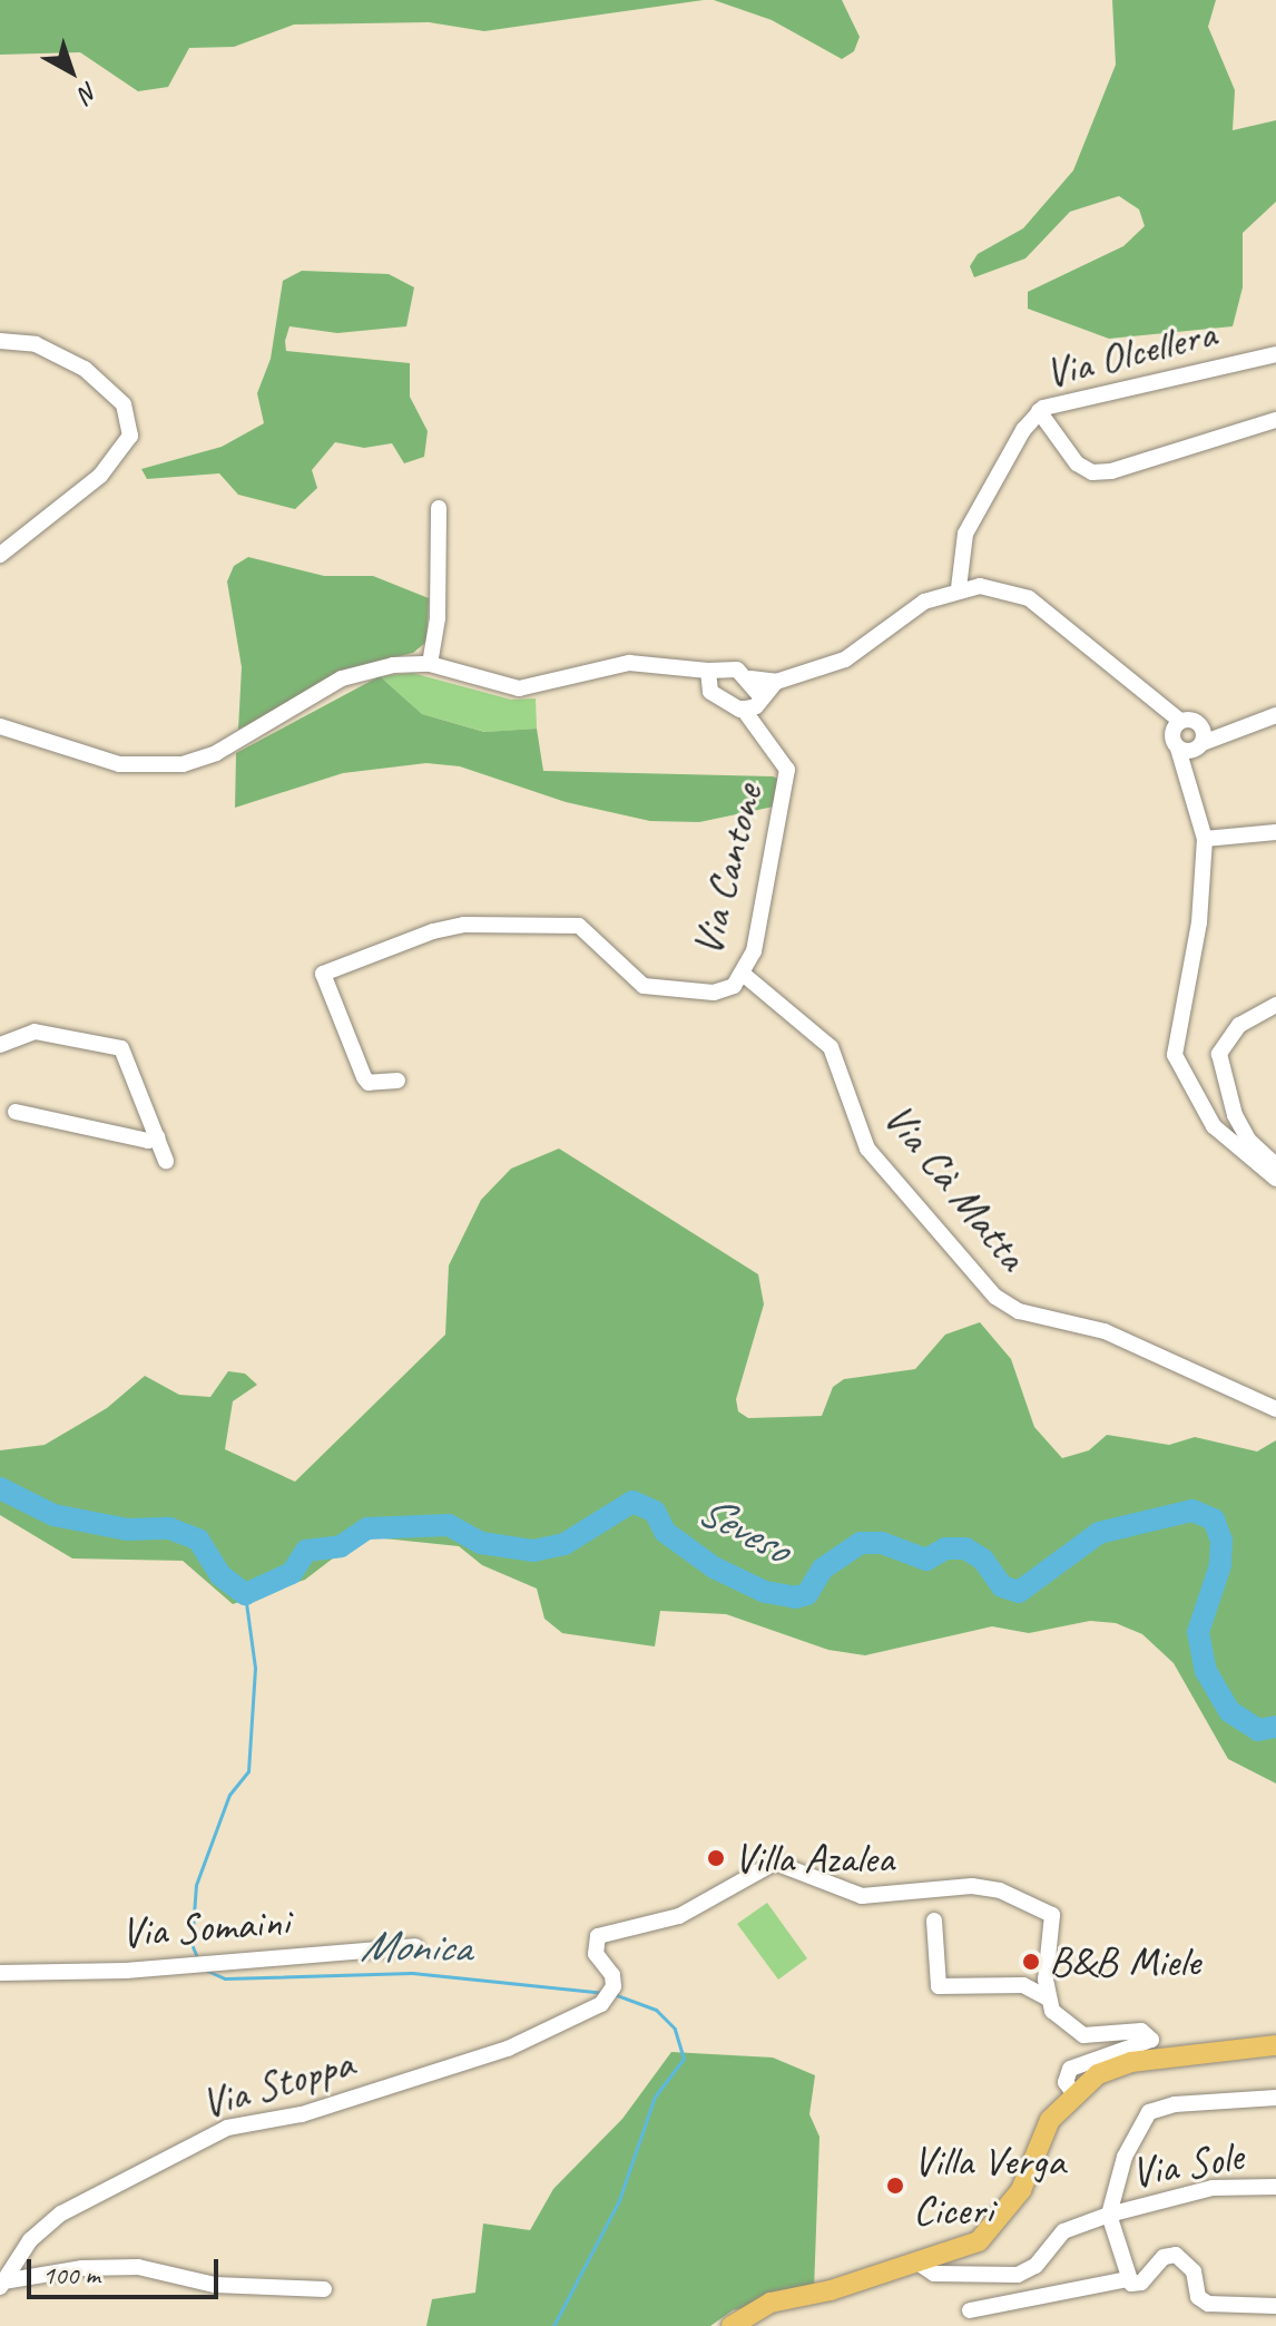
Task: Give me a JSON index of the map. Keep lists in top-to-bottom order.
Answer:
{
  "streets": {
    "street": [
      "Via Olcellera",
      "Via Cantone",
      "Via Cà Matta",
      "Via Somaini",
      "Via Stoppa",
      "Via Sole"
    ]
  },
  "crossings": [
    ["Via Cantone", "Via Cà Matta"]
  ],
  "water": ["Seveso", "Monica"],
  "places": ["Villa Azalea", "B&B Miele", "Villa Verga Ciceri"],
  "scale_bar": "100 m",
  "north": "bottom right"
}
